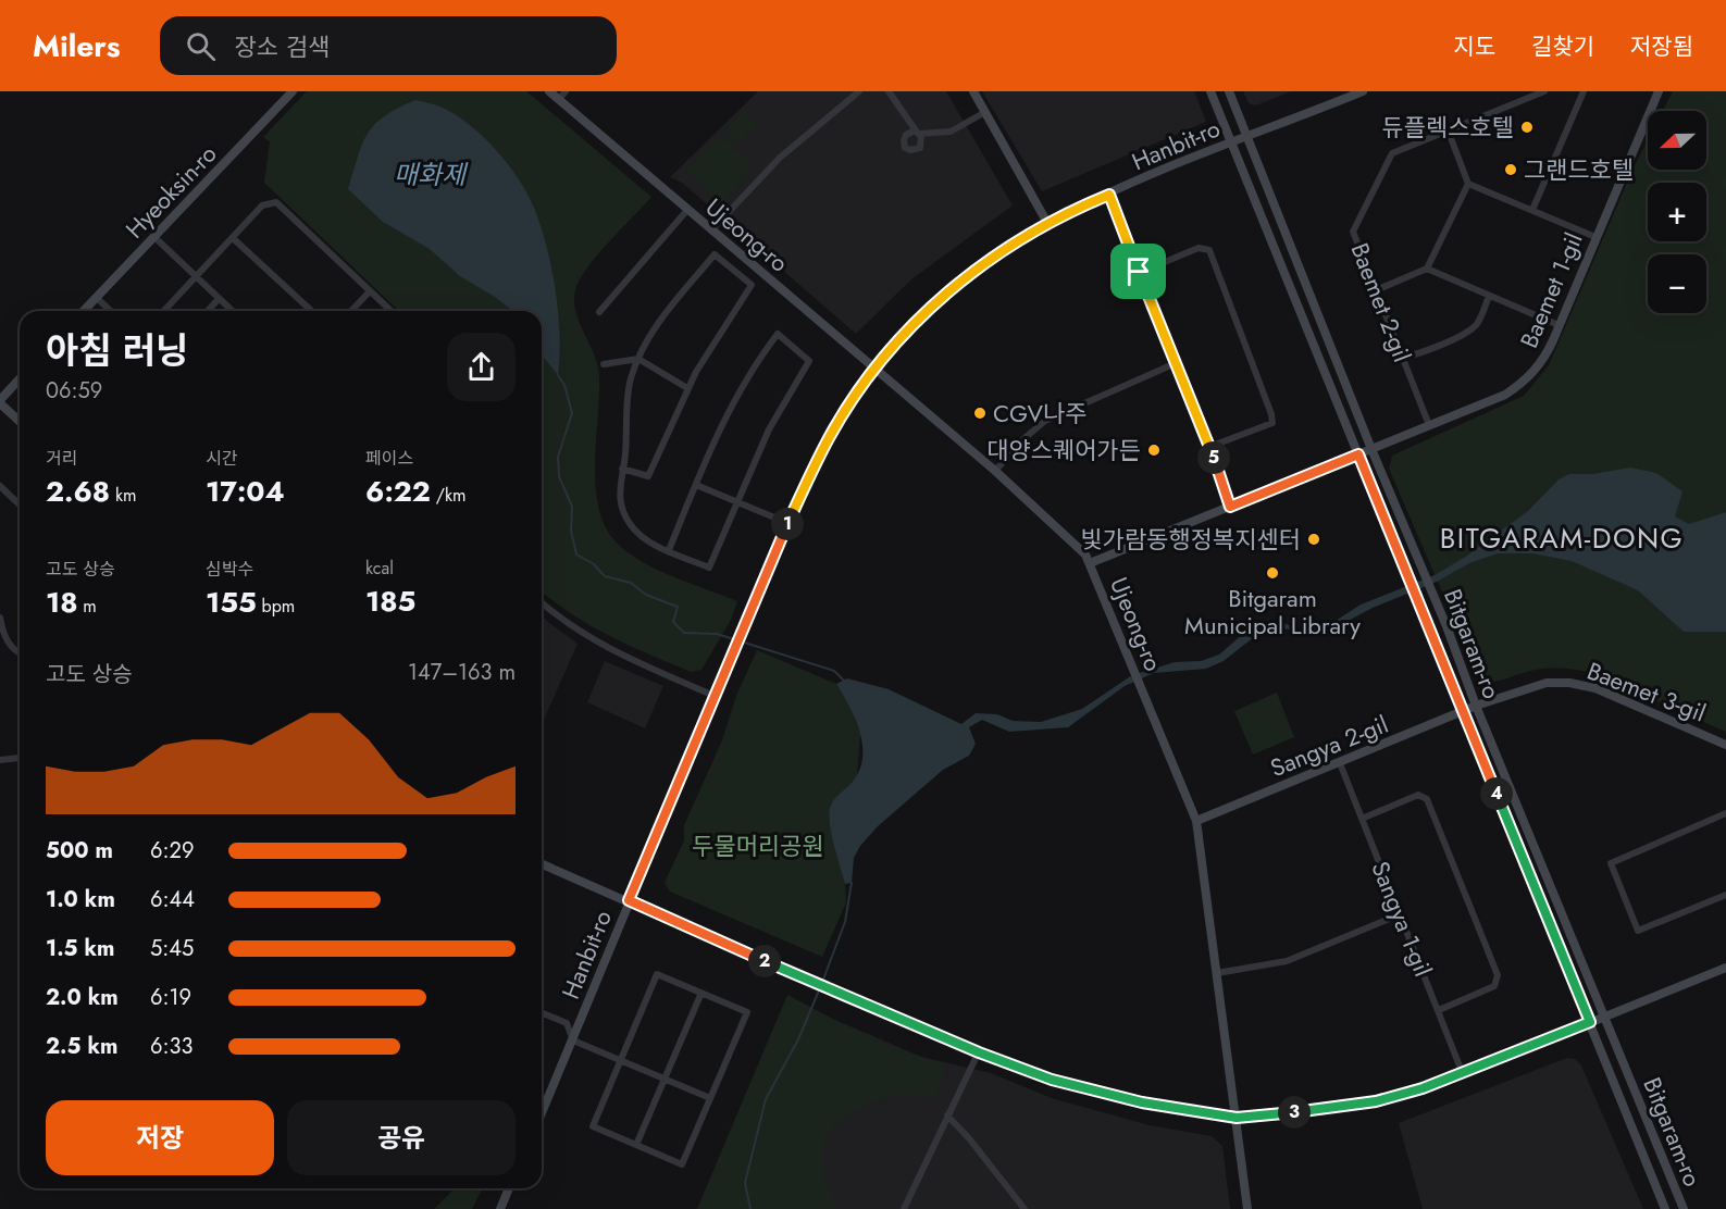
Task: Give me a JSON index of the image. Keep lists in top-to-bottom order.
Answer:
{
  "streets": {
    "street": [
      "Hanbit-ro",
      "Hyeoksin-ro",
      "Ujeong-ro",
      "Baemet 1-gil",
      "Baemet 2-gil",
      "Bitgaram-ro",
      "Baemet 3-gil",
      "Sangya 2-gil",
      "Sangya 1-gil"
    ]
  },
  "crossings": [
    ["Hanbit-ro", "Ujeong-ro"],
    ["Hanbit-ro", "Bitgaram-ro"],
    ["Ujeong-ro", "Baemet 1-gil"],
    ["Ujeong-ro", "Sangya 2-gil"],
    ["Baemet 1-gil", "Baemet 2-gil"],
    ["Baemet 1-gil", "Bitgaram-ro"],
    ["Bitgaram-ro", "Baemet 3-gil"],
    ["Bitgaram-ro", "Sangya 2-gil"],
    ["Baemet 3-gil", "Sangya 2-gil"],
    ["Sangya 2-gil", "Sangya 1-gil"]
  ],
  "districts": ["BITGARAM-DONG"],
  "water": ["매화제"],
  "parks": ["두물머리공원"],
  "places": [
    "듀플렉스호텔",
    "그랜드호텔",
    "CGV나주",
    "대양스퀘어가든",
    "빛가람동행정복지센터",
    "Bitgaram Municipal Library"
  ],
  "north": "left",
  "page": {
    "header": "Milers",
    "search": "장소 검색",
    "nav": ["지도", "길찾기", "저장됨"],
    "map_buttons": ["+", "−"],
    "heading": ["아침 러닝", "06:59"],
    "stats": [
      ["거리", "2.68 km"],
      ["시간", "17:04"],
      ["페이스", "6:22 /km"],
      ["고도 상승", "18 m"],
      ["심박수", "155 bpm"],
      ["kcal", "185"]
    ],
    "pins": [
      "5",
      "1",
      "4",
      "2",
      "3"
    ],
    "chart": ["고도 상승", "147–163 m"],
    "list": [
      {
        "name": "500 m",
        "note": "6:29"
      },
      {
        "name": "1.0 km",
        "note": "6:44"
      },
      {
        "name": "1.5 km",
        "note": "5:45"
      },
      {
        "name": "2.0 km",
        "note": "6:19"
      },
      {
        "name": "2.5 km",
        "note": "6:33"
      }
    ],
    "buttons": ["저장", "공유"]
  }
}
